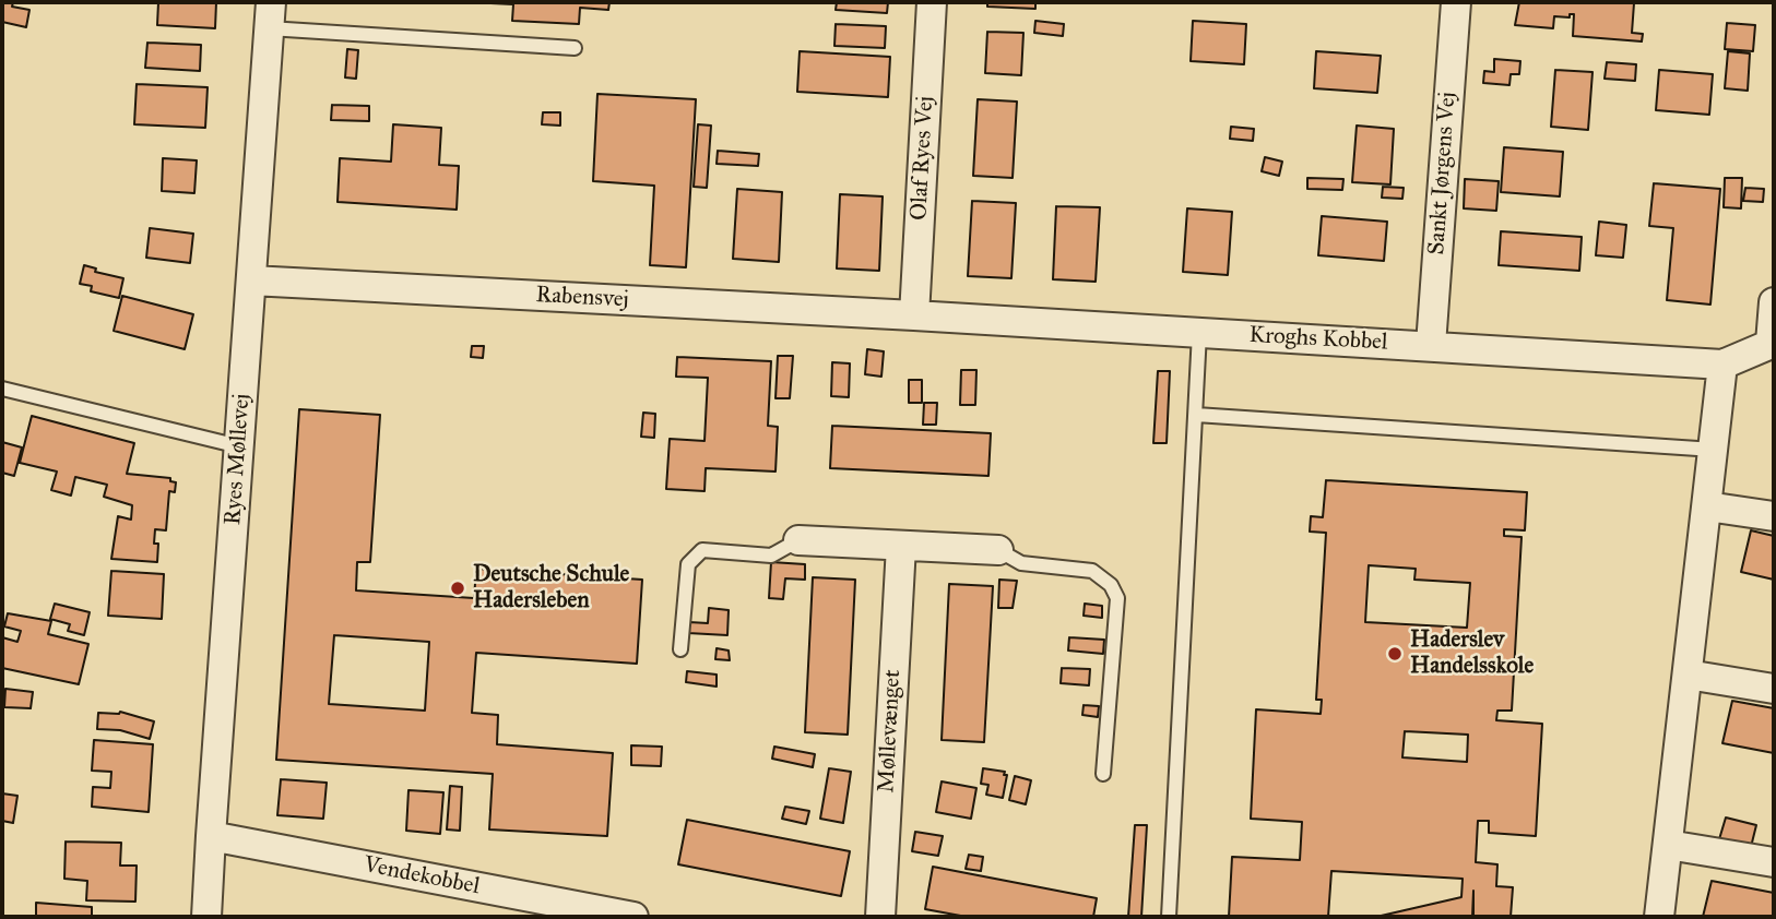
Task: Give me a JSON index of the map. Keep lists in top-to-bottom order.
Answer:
{
  "streets": {
    "street": [
      "Olaf Ryes Vej",
      "Sankt Jørgens Vej",
      "Rabensvej",
      "Kroghs Kobbel",
      "Ryes Møllevej",
      "Møllevænget",
      "Vendekobbel"
    ]
  },
  "crossings": [
    ["Olaf Ryes Vej", "Rabensvej"],
    ["Olaf Ryes Vej", "Kroghs Kobbel"],
    ["Sankt Jørgens Vej", "Kroghs Kobbel"],
    ["Rabensvej", "Kroghs Kobbel"],
    ["Rabensvej", "Ryes Møllevej"],
    ["Ryes Møllevej", "Vendekobbel"]
  ],
  "places": ["Deutsche Schule Hadersleben", "Haderslev Handelsskole"]
}
